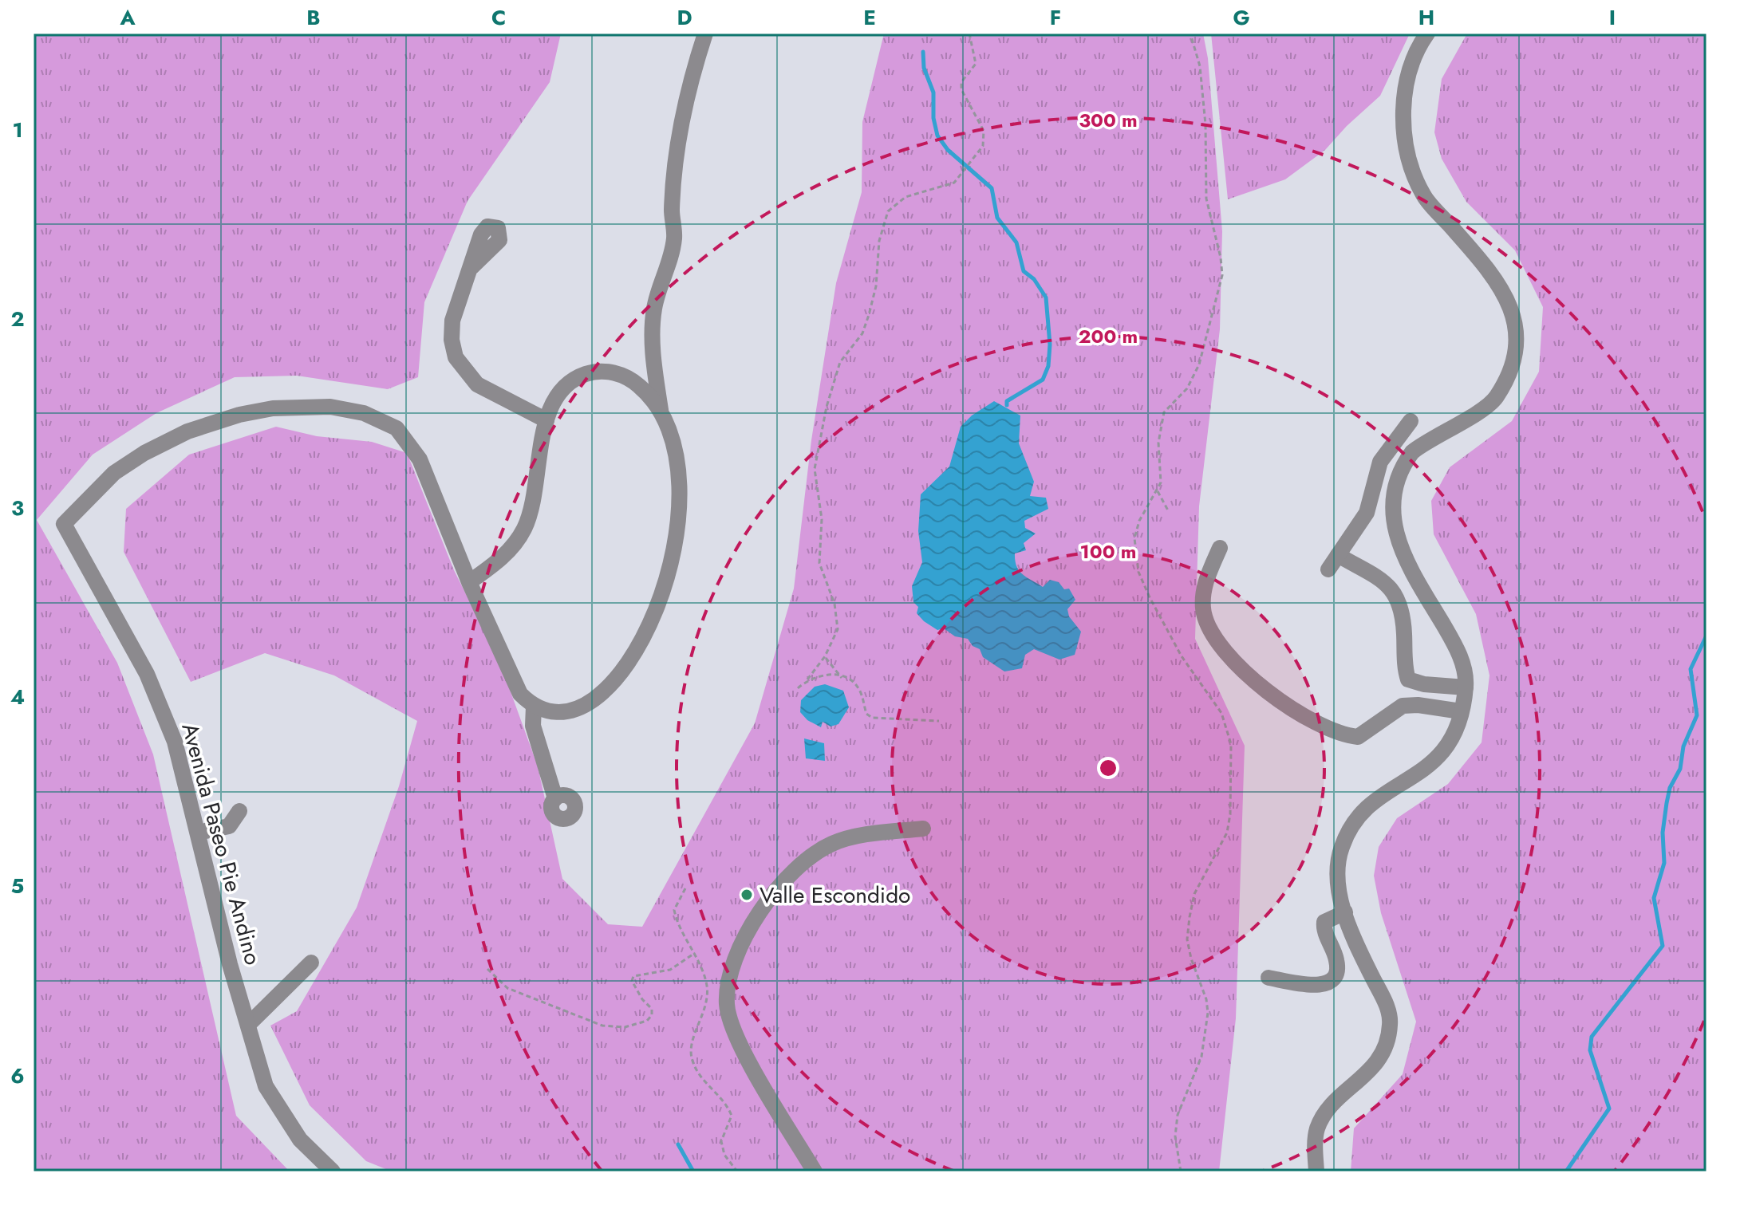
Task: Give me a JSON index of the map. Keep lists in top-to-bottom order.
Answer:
{
  "streets": {
    "street": ["Avenida Paseo Pie Andino"]
  },
  "places": ["Valle Escondido"],
  "grid": {
    "columns": [
      "A",
      "B",
      "C",
      "D",
      "E",
      "F",
      "G",
      "H",
      "I"
    ],
    "rows": [
      "1",
      "2",
      "3",
      "4",
      "5",
      "6"
    ]
  },
  "rings": ["300 m", "200 m", "100 m"]
}
